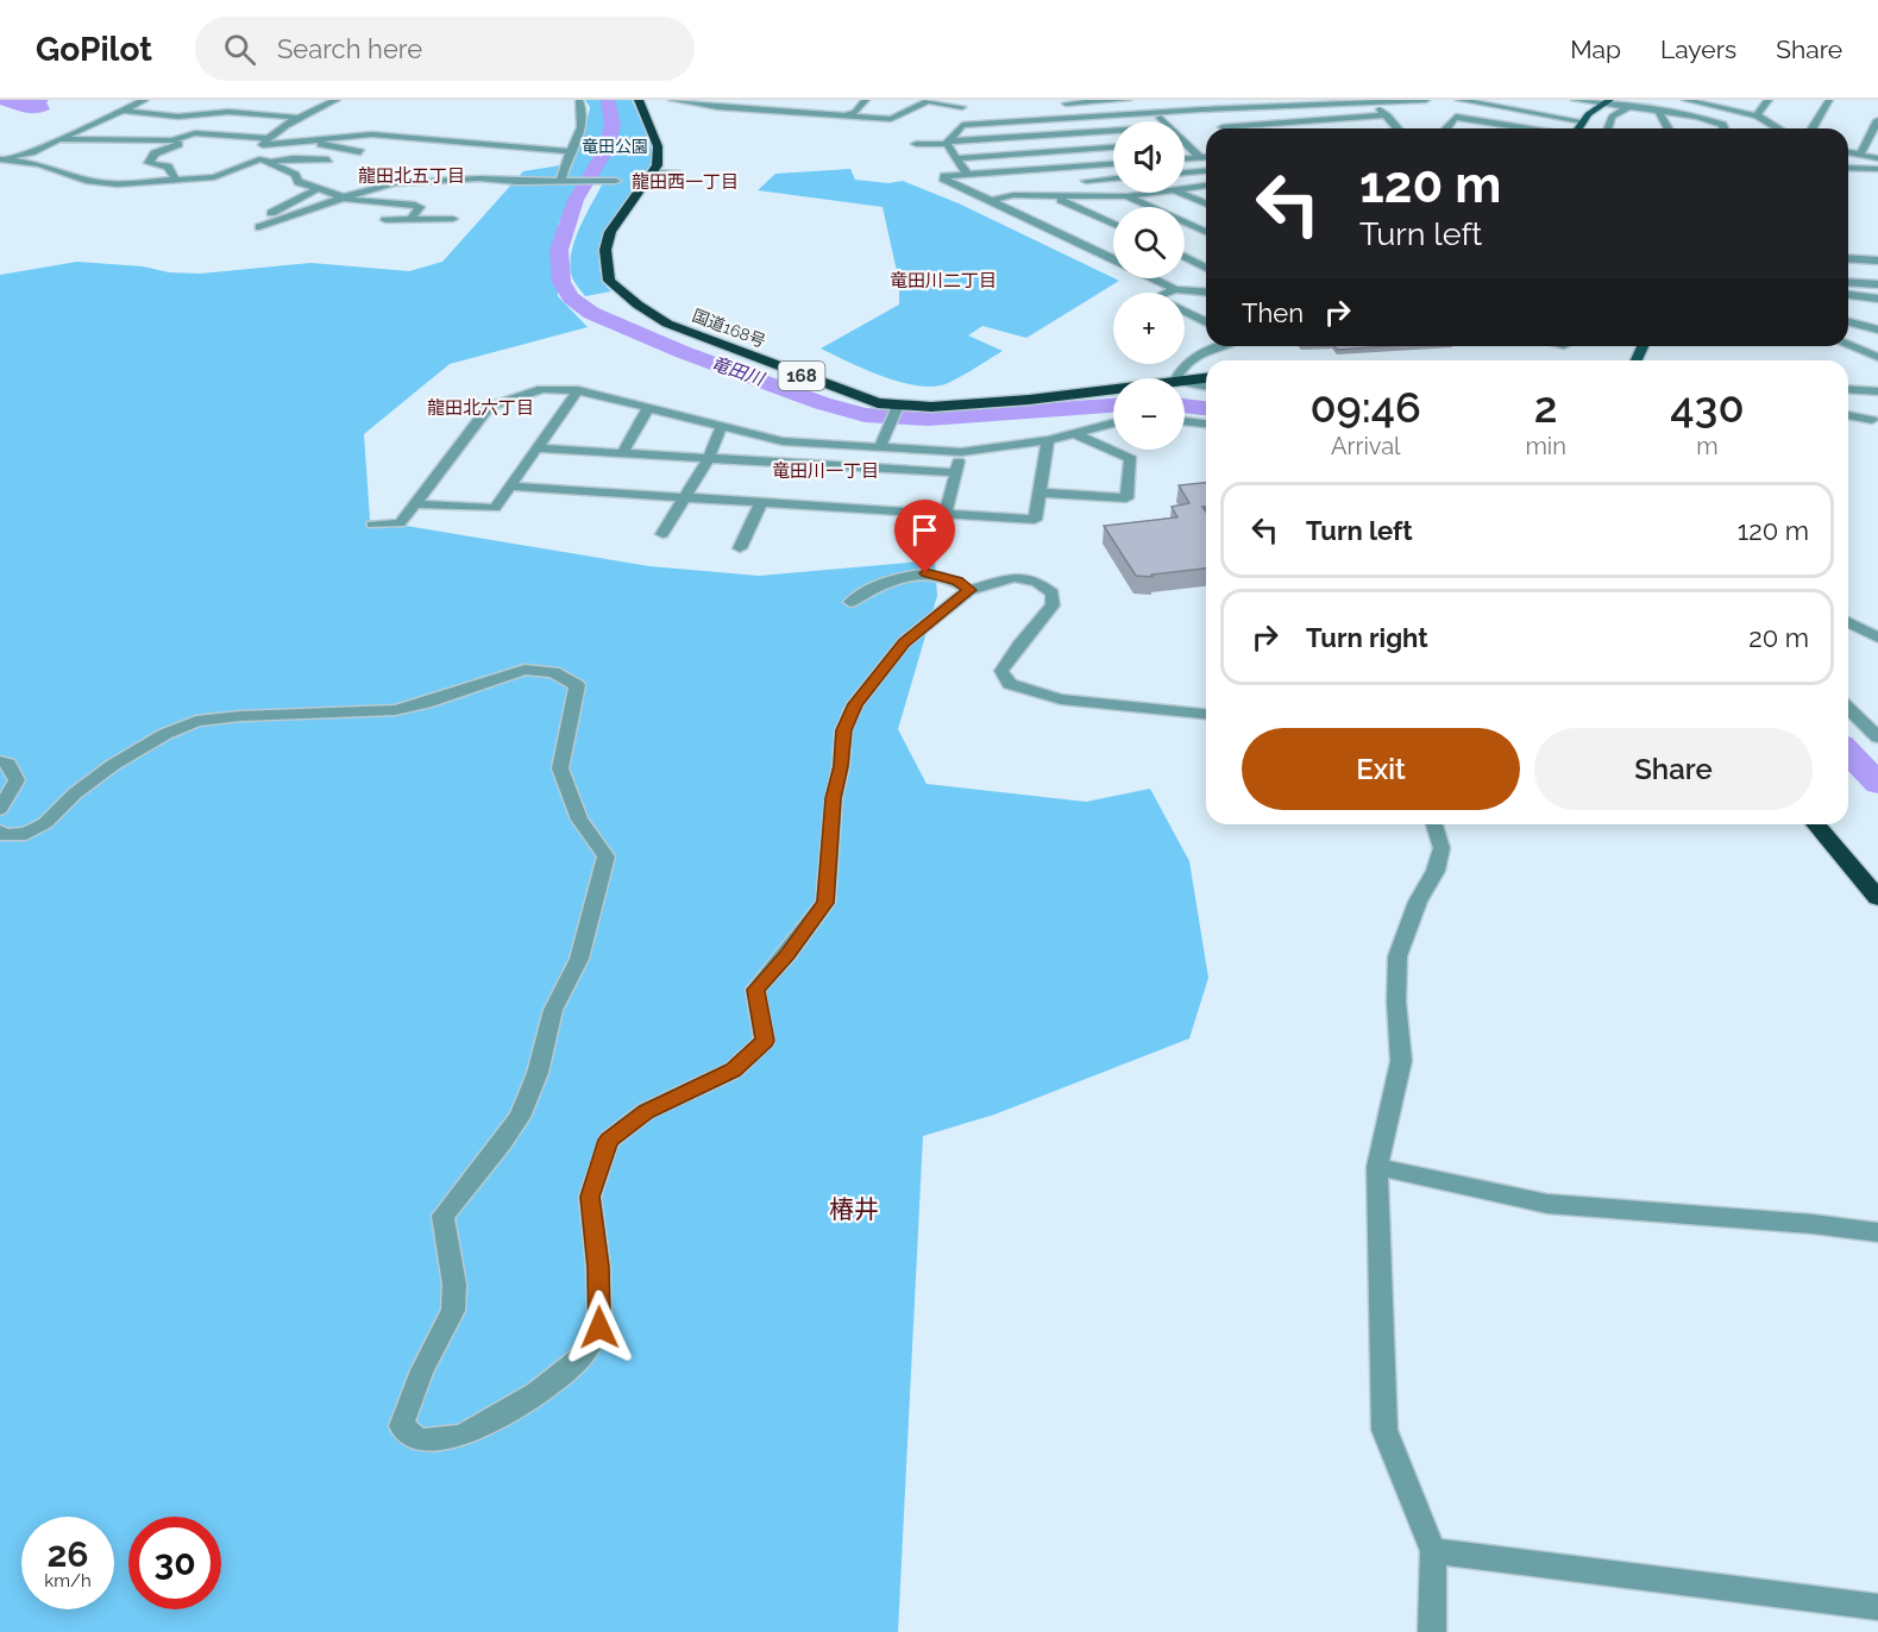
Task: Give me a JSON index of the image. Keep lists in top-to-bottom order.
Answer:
{
  "streets": {
    "highway": ["国道168号", "168"]
  },
  "districts": [
    "龍田北五丁目",
    "龍田西一丁目",
    "竜田川二丁目",
    "龍田北六丁目",
    "竜田川一丁目",
    "椿井"
  ],
  "water": ["竜田川"],
  "parks": ["竜田公園"],
  "page": {
    "header": "GoPilot",
    "search": "Search here",
    "nav": ["Map", "Layers", "Share"],
    "map_buttons": ["+", "−"],
    "turn": ["120 m", "Turn left"],
    "then": "Then",
    "eta": [
      "09:46",
      "Arrival",
      "2",
      "min",
      "430",
      "m"
    ],
    "list": [
      {
        "name": "Turn left",
        "value": "120 m"
      },
      {
        "name": "Turn right",
        "value": "20 m"
      }
    ],
    "buttons": ["Exit", "Share"],
    "speed": "26 km/h",
    "limit": "30"
  }
}
